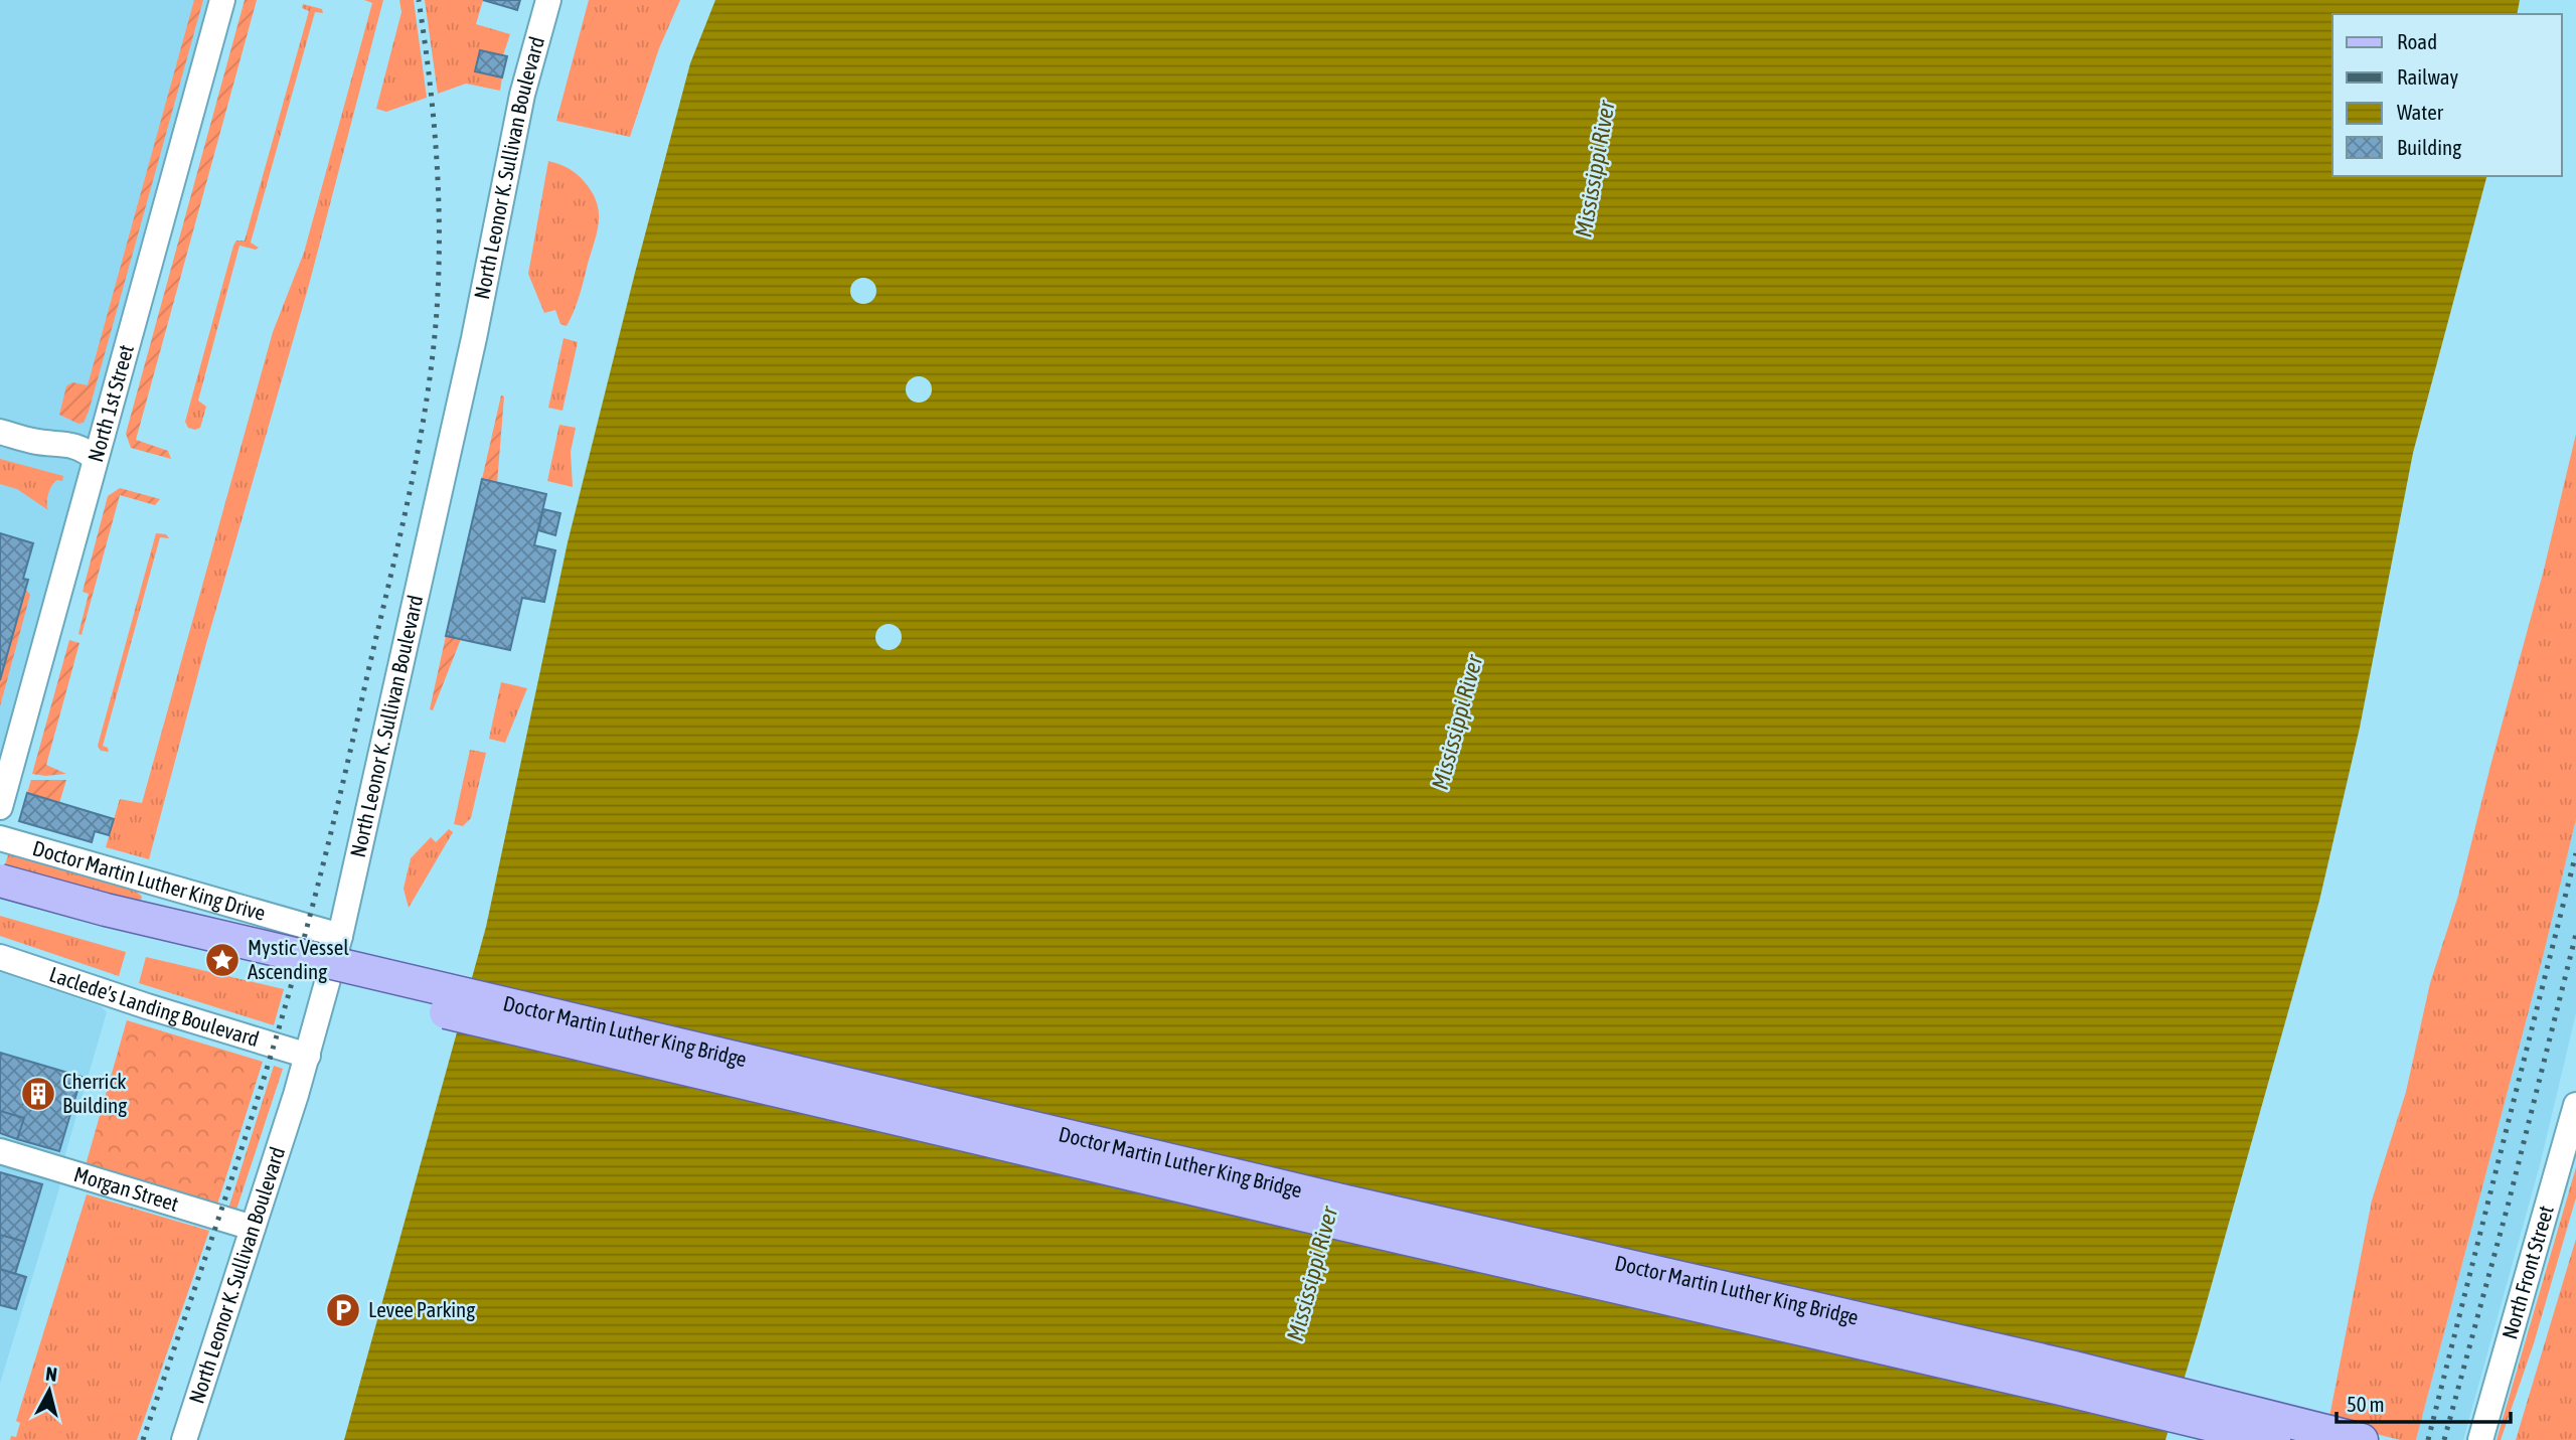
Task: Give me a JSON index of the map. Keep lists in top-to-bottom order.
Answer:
{
  "streets": {
    "main road": ["Doctor Martin Luther King Bridge"],
    "street": [
      "North Leonor K. Sullivan Boulevard",
      "North 1st Street",
      "Doctor Martin Luther King Drive",
      "Laclede's Landing Boulevard",
      "Morgan Street",
      "North Front Street"
    ]
  },
  "crossings": [
    ["North Leonor K. Sullivan Boulevard", "Doctor Martin Luther King Drive"],
    ["North Leonor K. Sullivan Boulevard", "Laclede's Landing Boulevard"],
    ["North Leonor K. Sullivan Boulevard", "Morgan Street"]
  ],
  "water": ["Mississippi River"],
  "places": {
    "place": ["Mystic Vessel Ascending"],
    "building": ["Cherrick Building"],
    "parking": ["Levee Parking"]
  },
  "legend": [
    "Road",
    "Railway",
    "Water",
    "Building"
  ],
  "scale_bar": "50 m",
  "north": "top"
}
